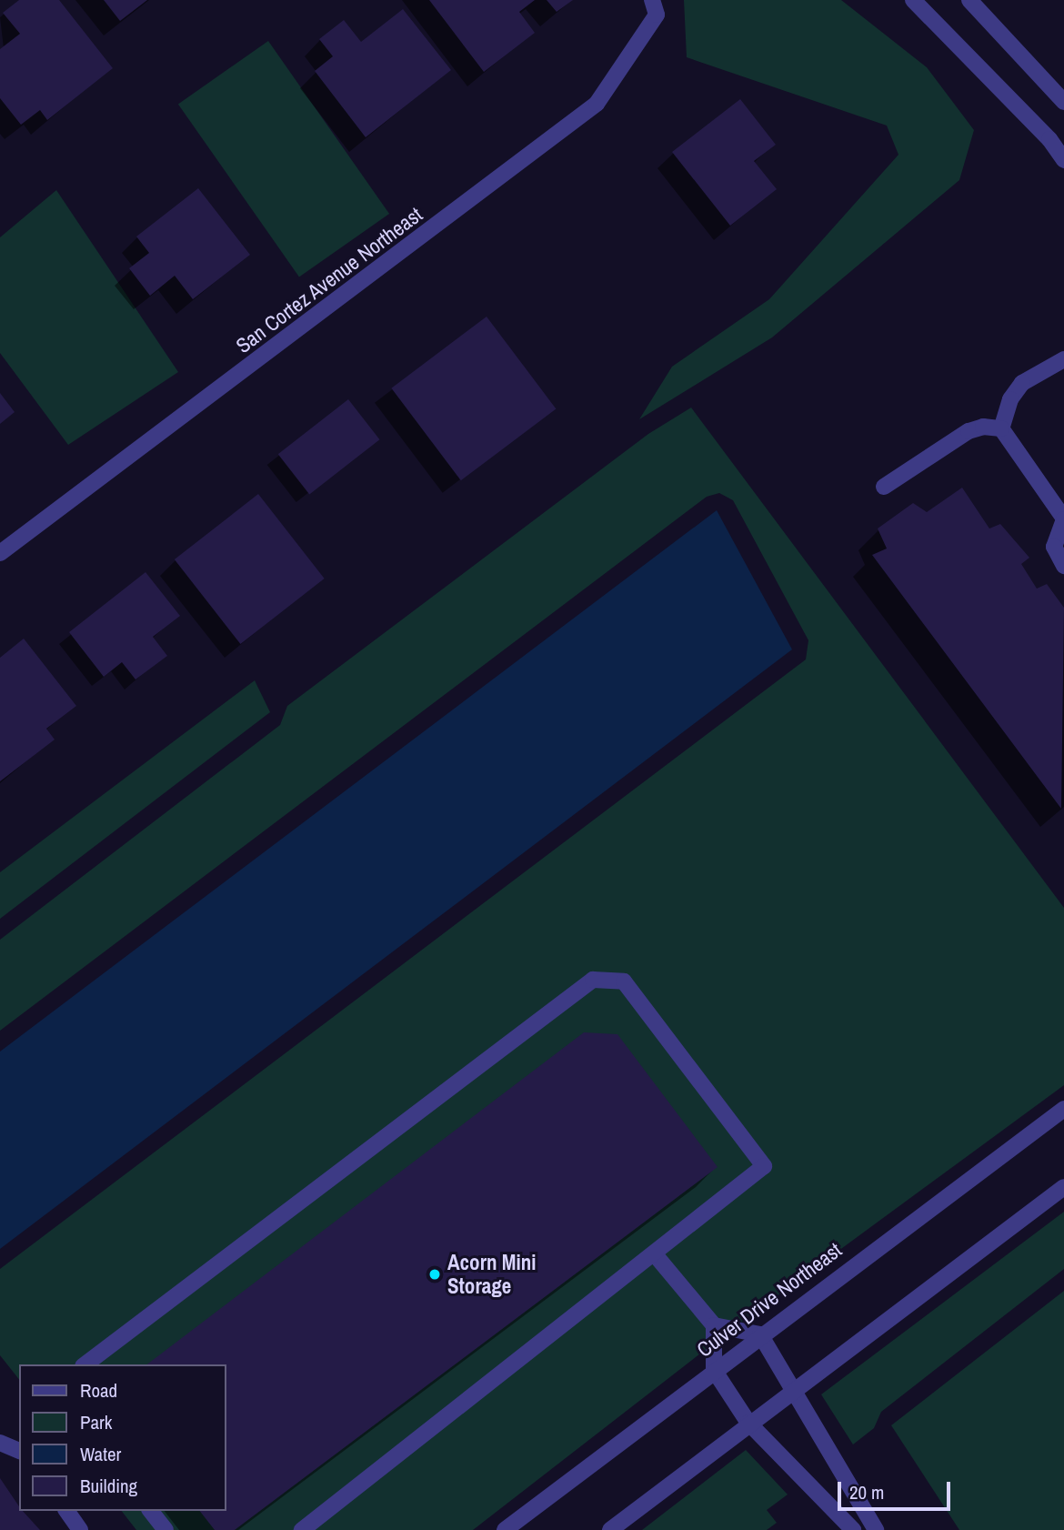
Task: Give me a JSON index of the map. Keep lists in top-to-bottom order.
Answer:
{
  "streets": {
    "street": ["San Cortez Avenue Northeast", "Culver Drive Northeast"]
  },
  "places": ["Acorn Mini Storage"],
  "legend": [
    "Road",
    "Park",
    "Water",
    "Building"
  ],
  "scale_bar": "20 m"
}
